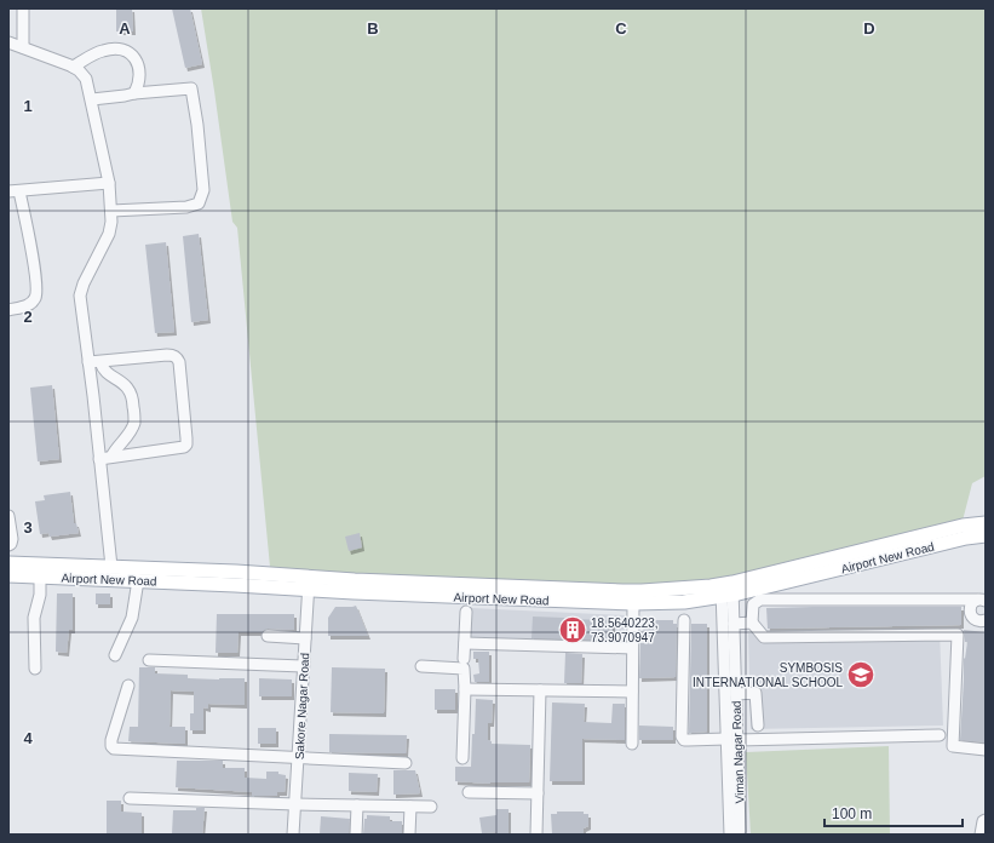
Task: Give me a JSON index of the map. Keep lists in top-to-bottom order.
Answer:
{
  "streets": {
    "main road": ["Airport New Road"],
    "street": ["Sakore Nagar Road", "Viman Nagar Road"]
  },
  "crossings": [
    ["Airport New Road", "Sakore Nagar Road"],
    ["Airport New Road", "Viman Nagar Road"]
  ],
  "places": {
    "building": ["18.5640223, 73.9070947"],
    "school or university": ["SYMBOSIS INTERNATIONAL SCHOOL"]
  },
  "scale_bar": "100 m",
  "grid": {
    "columns": [
      "A",
      "B",
      "C",
      "D"
    ],
    "rows": [
      "1",
      "2",
      "3",
      "4"
    ]
  }
}
